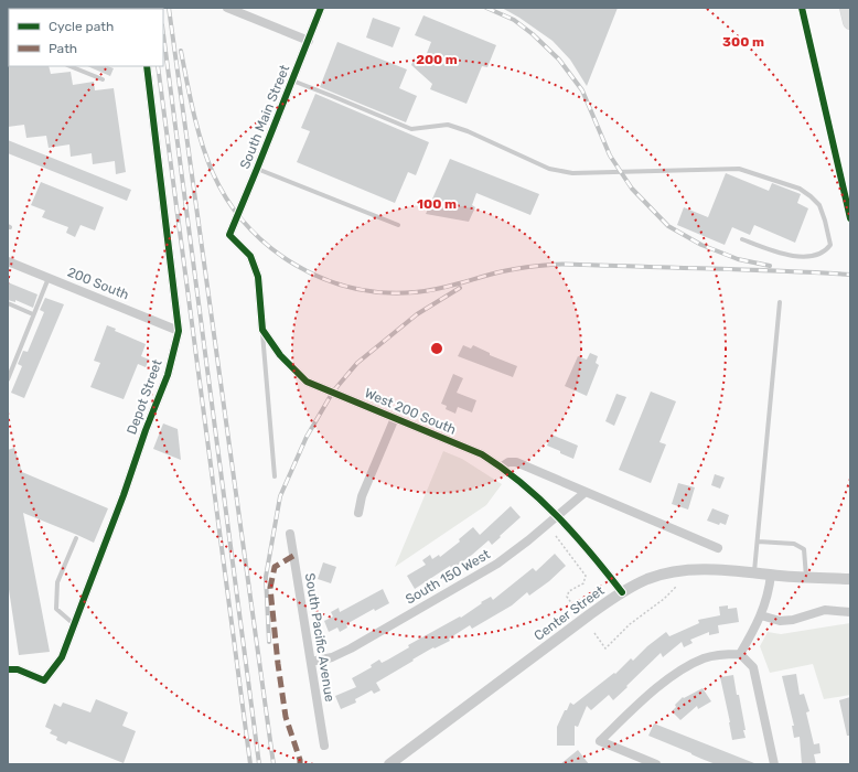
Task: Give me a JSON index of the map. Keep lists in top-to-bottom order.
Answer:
{
  "streets": {
    "street": [
      "South Main Street",
      "200 South",
      "Depot Street",
      "West 200 South",
      "South 150 West",
      "Center Street",
      "South Pacific Avenue"
    ]
  },
  "crossings": [
    ["South Main Street", "West 200 South"],
    ["200 South", "Depot Street"],
    ["West 200 South", "South 150 West"],
    ["West 200 South", "Center Street"],
    ["South 150 West", "South Pacific Avenue"]
  ],
  "legend": ["Cycle path", "Path"],
  "rings": ["300 m", "200 m", "100 m"]
}
